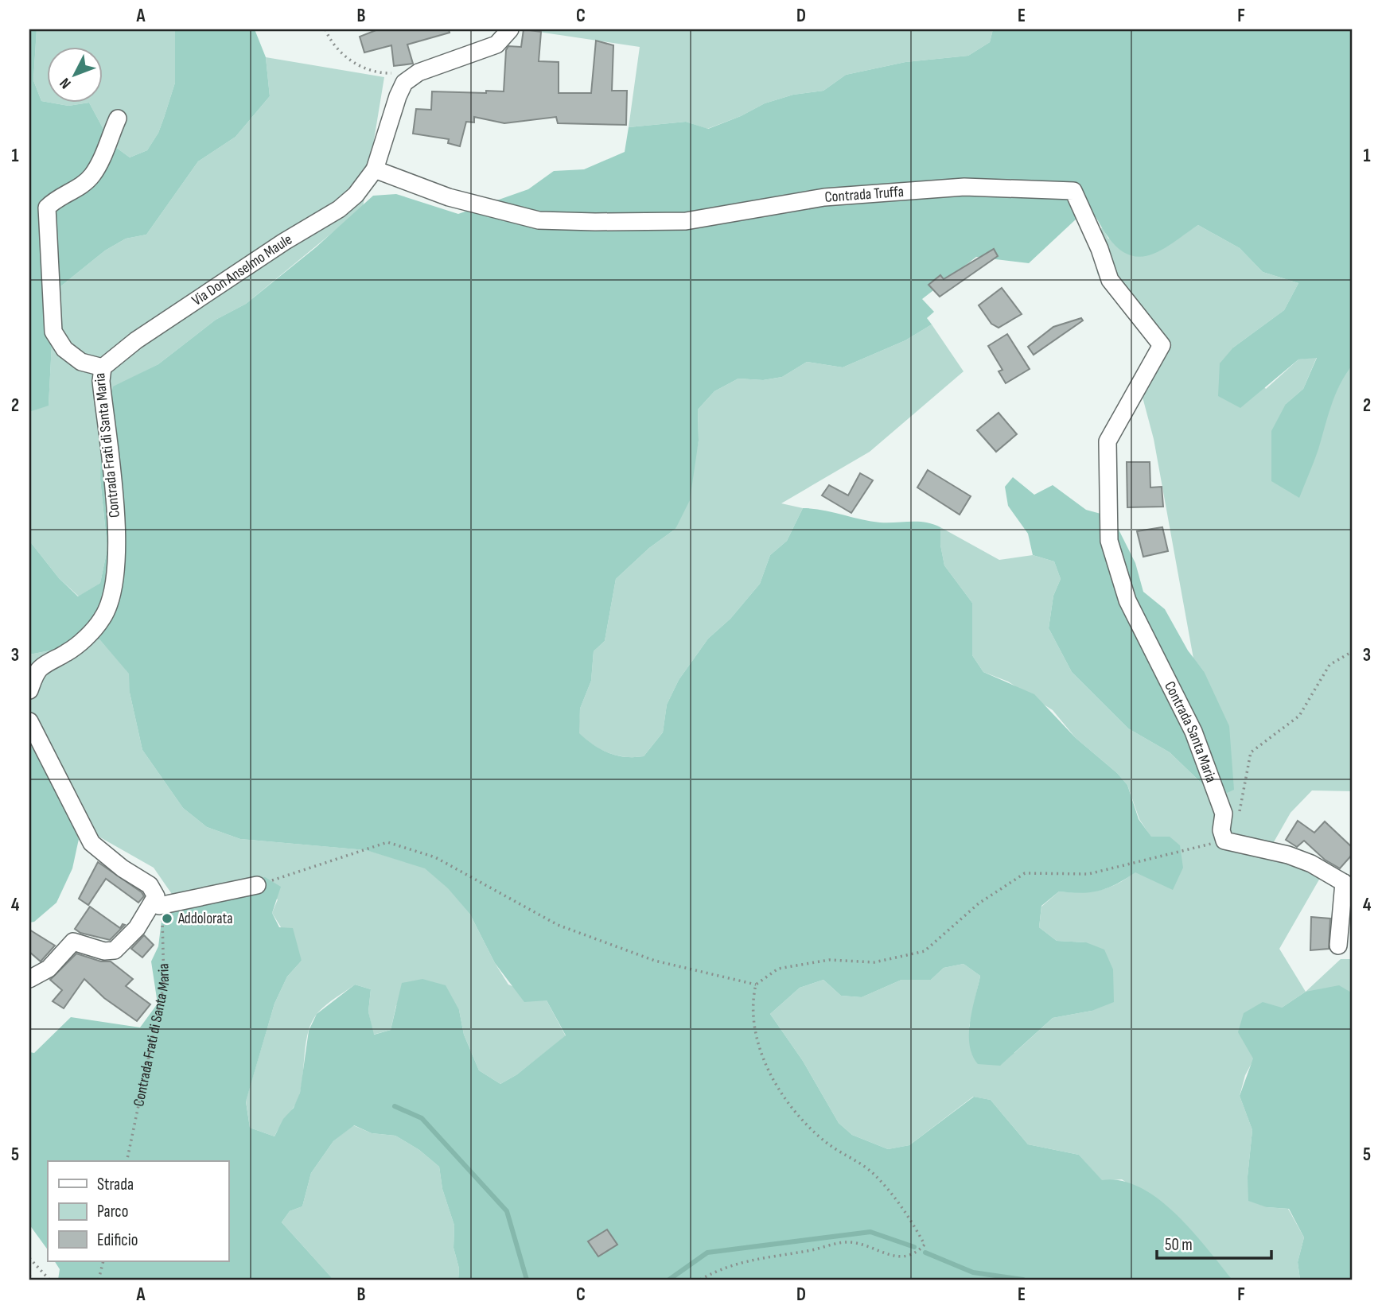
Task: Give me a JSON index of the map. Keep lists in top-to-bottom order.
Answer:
{
  "streets": {
    "street": [
      "Contrada Truffa",
      "Via Don Anselmo Maule",
      "Contrada Frati di Santa Maria",
      "Contrada Santa Maria"
    ]
  },
  "crossings": [
    ["Contrada Truffa", "Via Don Anselmo Maule"],
    ["Contrada Truffa", "Contrada Santa Maria"],
    ["Via Don Anselmo Maule", "Contrada Frati di Santa Maria"]
  ],
  "places": ["Addolorata"],
  "legend": ["Strada", "Parco", "Edificio"],
  "scale_bar": "50 m",
  "north": "bottom left",
  "grid": {
    "columns": [
      "A",
      "B",
      "C",
      "D",
      "E",
      "F"
    ],
    "rows": [
      "1",
      "2",
      "3",
      "4",
      "5"
    ]
  }
}
